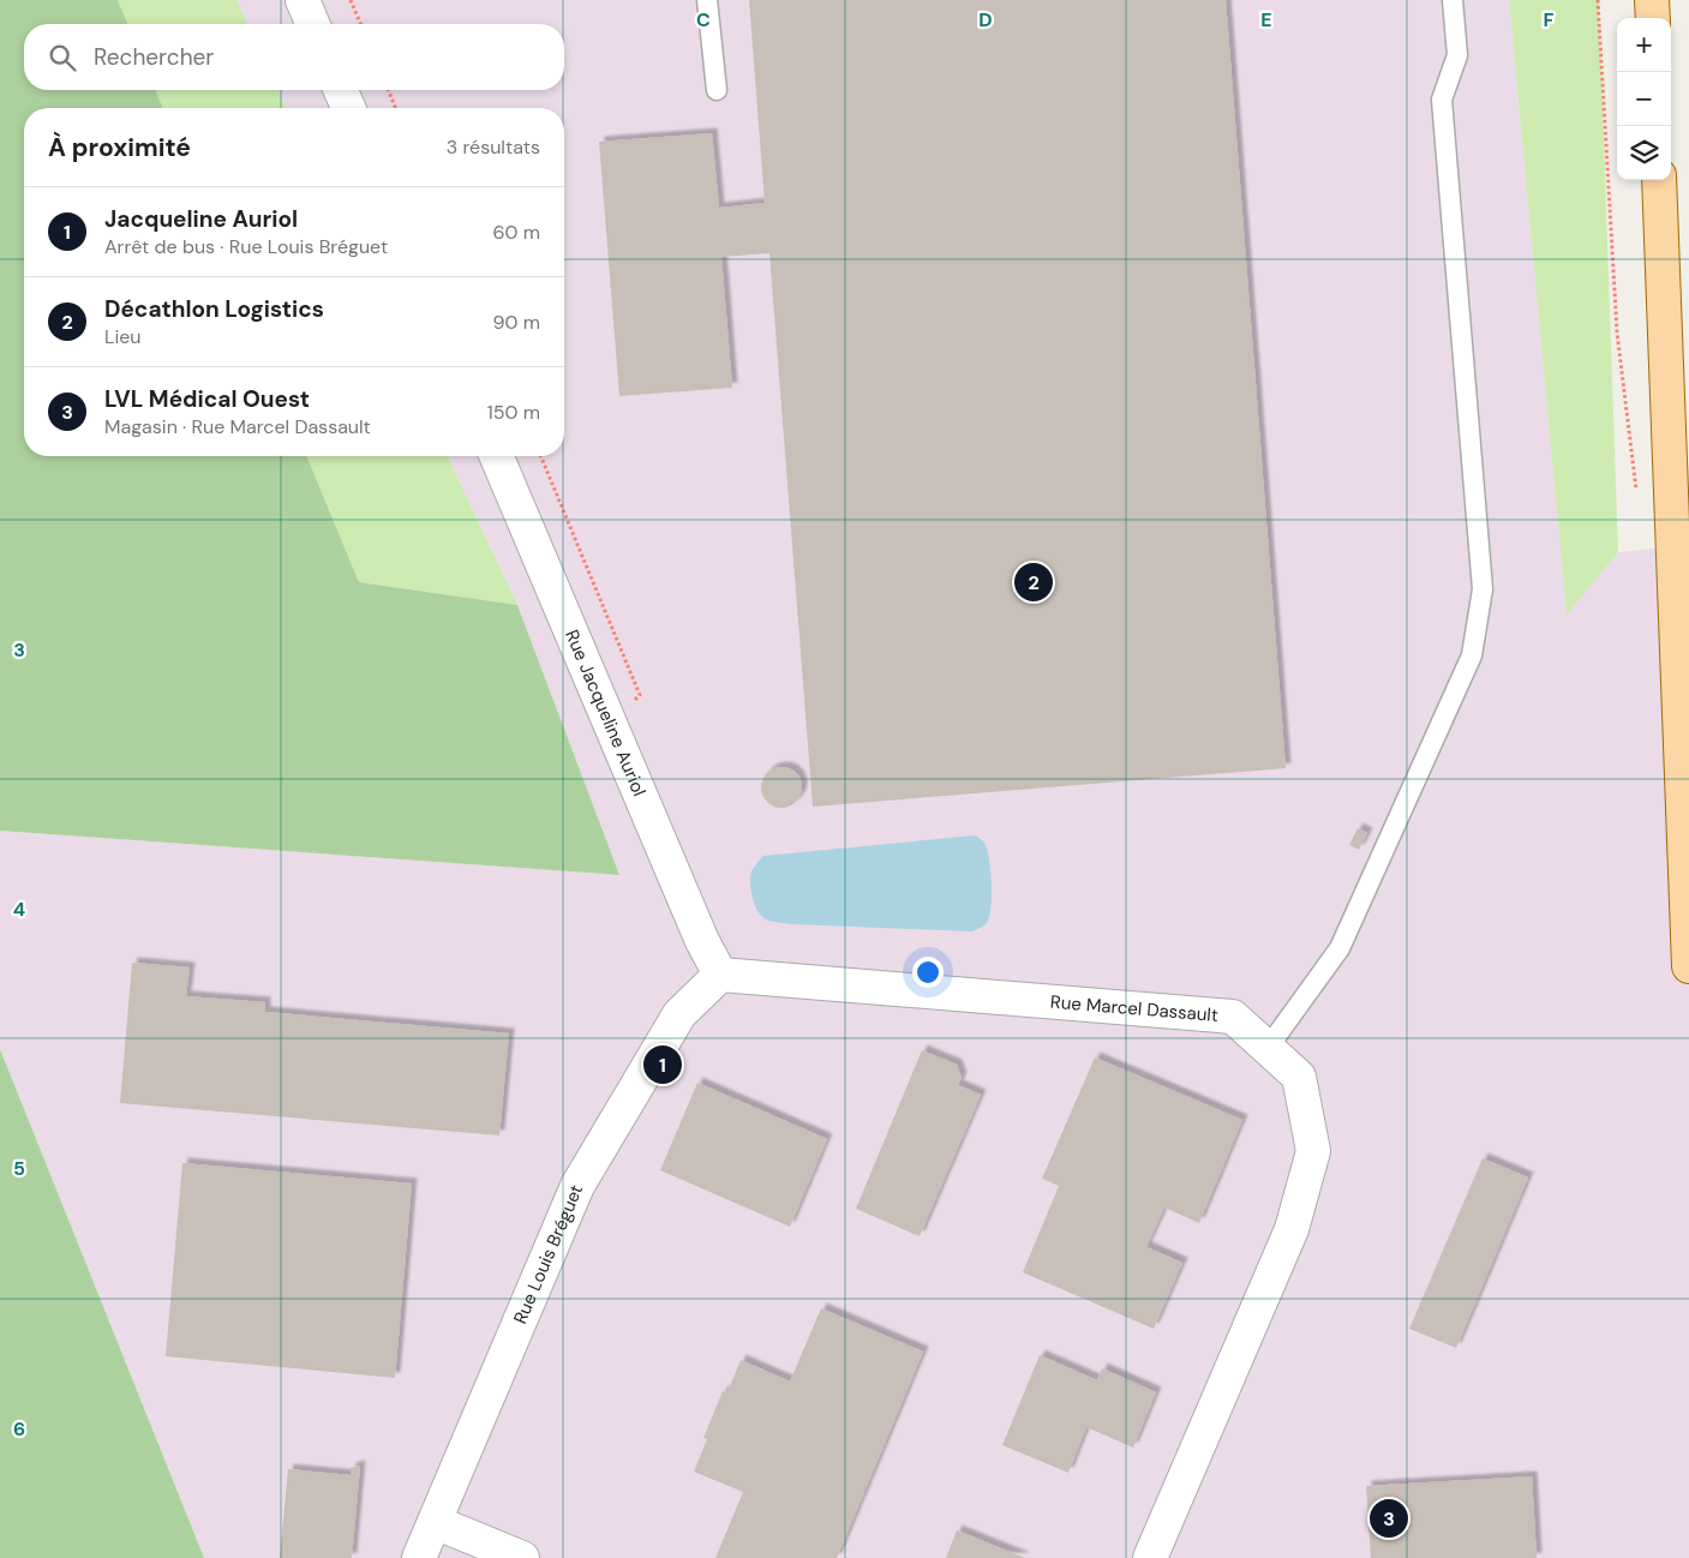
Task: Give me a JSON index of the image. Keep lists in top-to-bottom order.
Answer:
{
  "streets": {
    "street": ["Rue Jacqueline Auriol", "Rue Marcel Dassault", "Rue Louis Bréguet"]
  },
  "crossings": [
    ["Rue Jacqueline Auriol", "Rue Marcel Dassault"],
    ["Rue Jacqueline Auriol", "Rue Louis Bréguet"],
    ["Rue Marcel Dassault", "Rue Louis Bréguet"]
  ],
  "page": {
    "map_buttons": ["+", "−"],
    "search": "Rechercher",
    "heading": ["À proximité", "3 résultats"],
    "list": [
      {
        "mark": "1",
        "name": "Jacqueline Auriol",
        "note": "Arrêt de bus · Rue Louis Bréguet",
        "value": "60 m"
      },
      {
        "mark": "2",
        "name": "Décathlon Logistics",
        "note": "Lieu",
        "value": "90 m"
      },
      {
        "mark": "3",
        "name": "LVL Médical Ouest",
        "note": "Magasin · Rue Marcel Dassault",
        "value": "150 m"
      }
    ],
    "pins": ["2", "1", "3"]
  },
  "grid": {
    "columns": [
      "C",
      "D",
      "E",
      "F"
    ],
    "rows": [
      "3",
      "4",
      "5",
      "6"
    ]
  }
}
